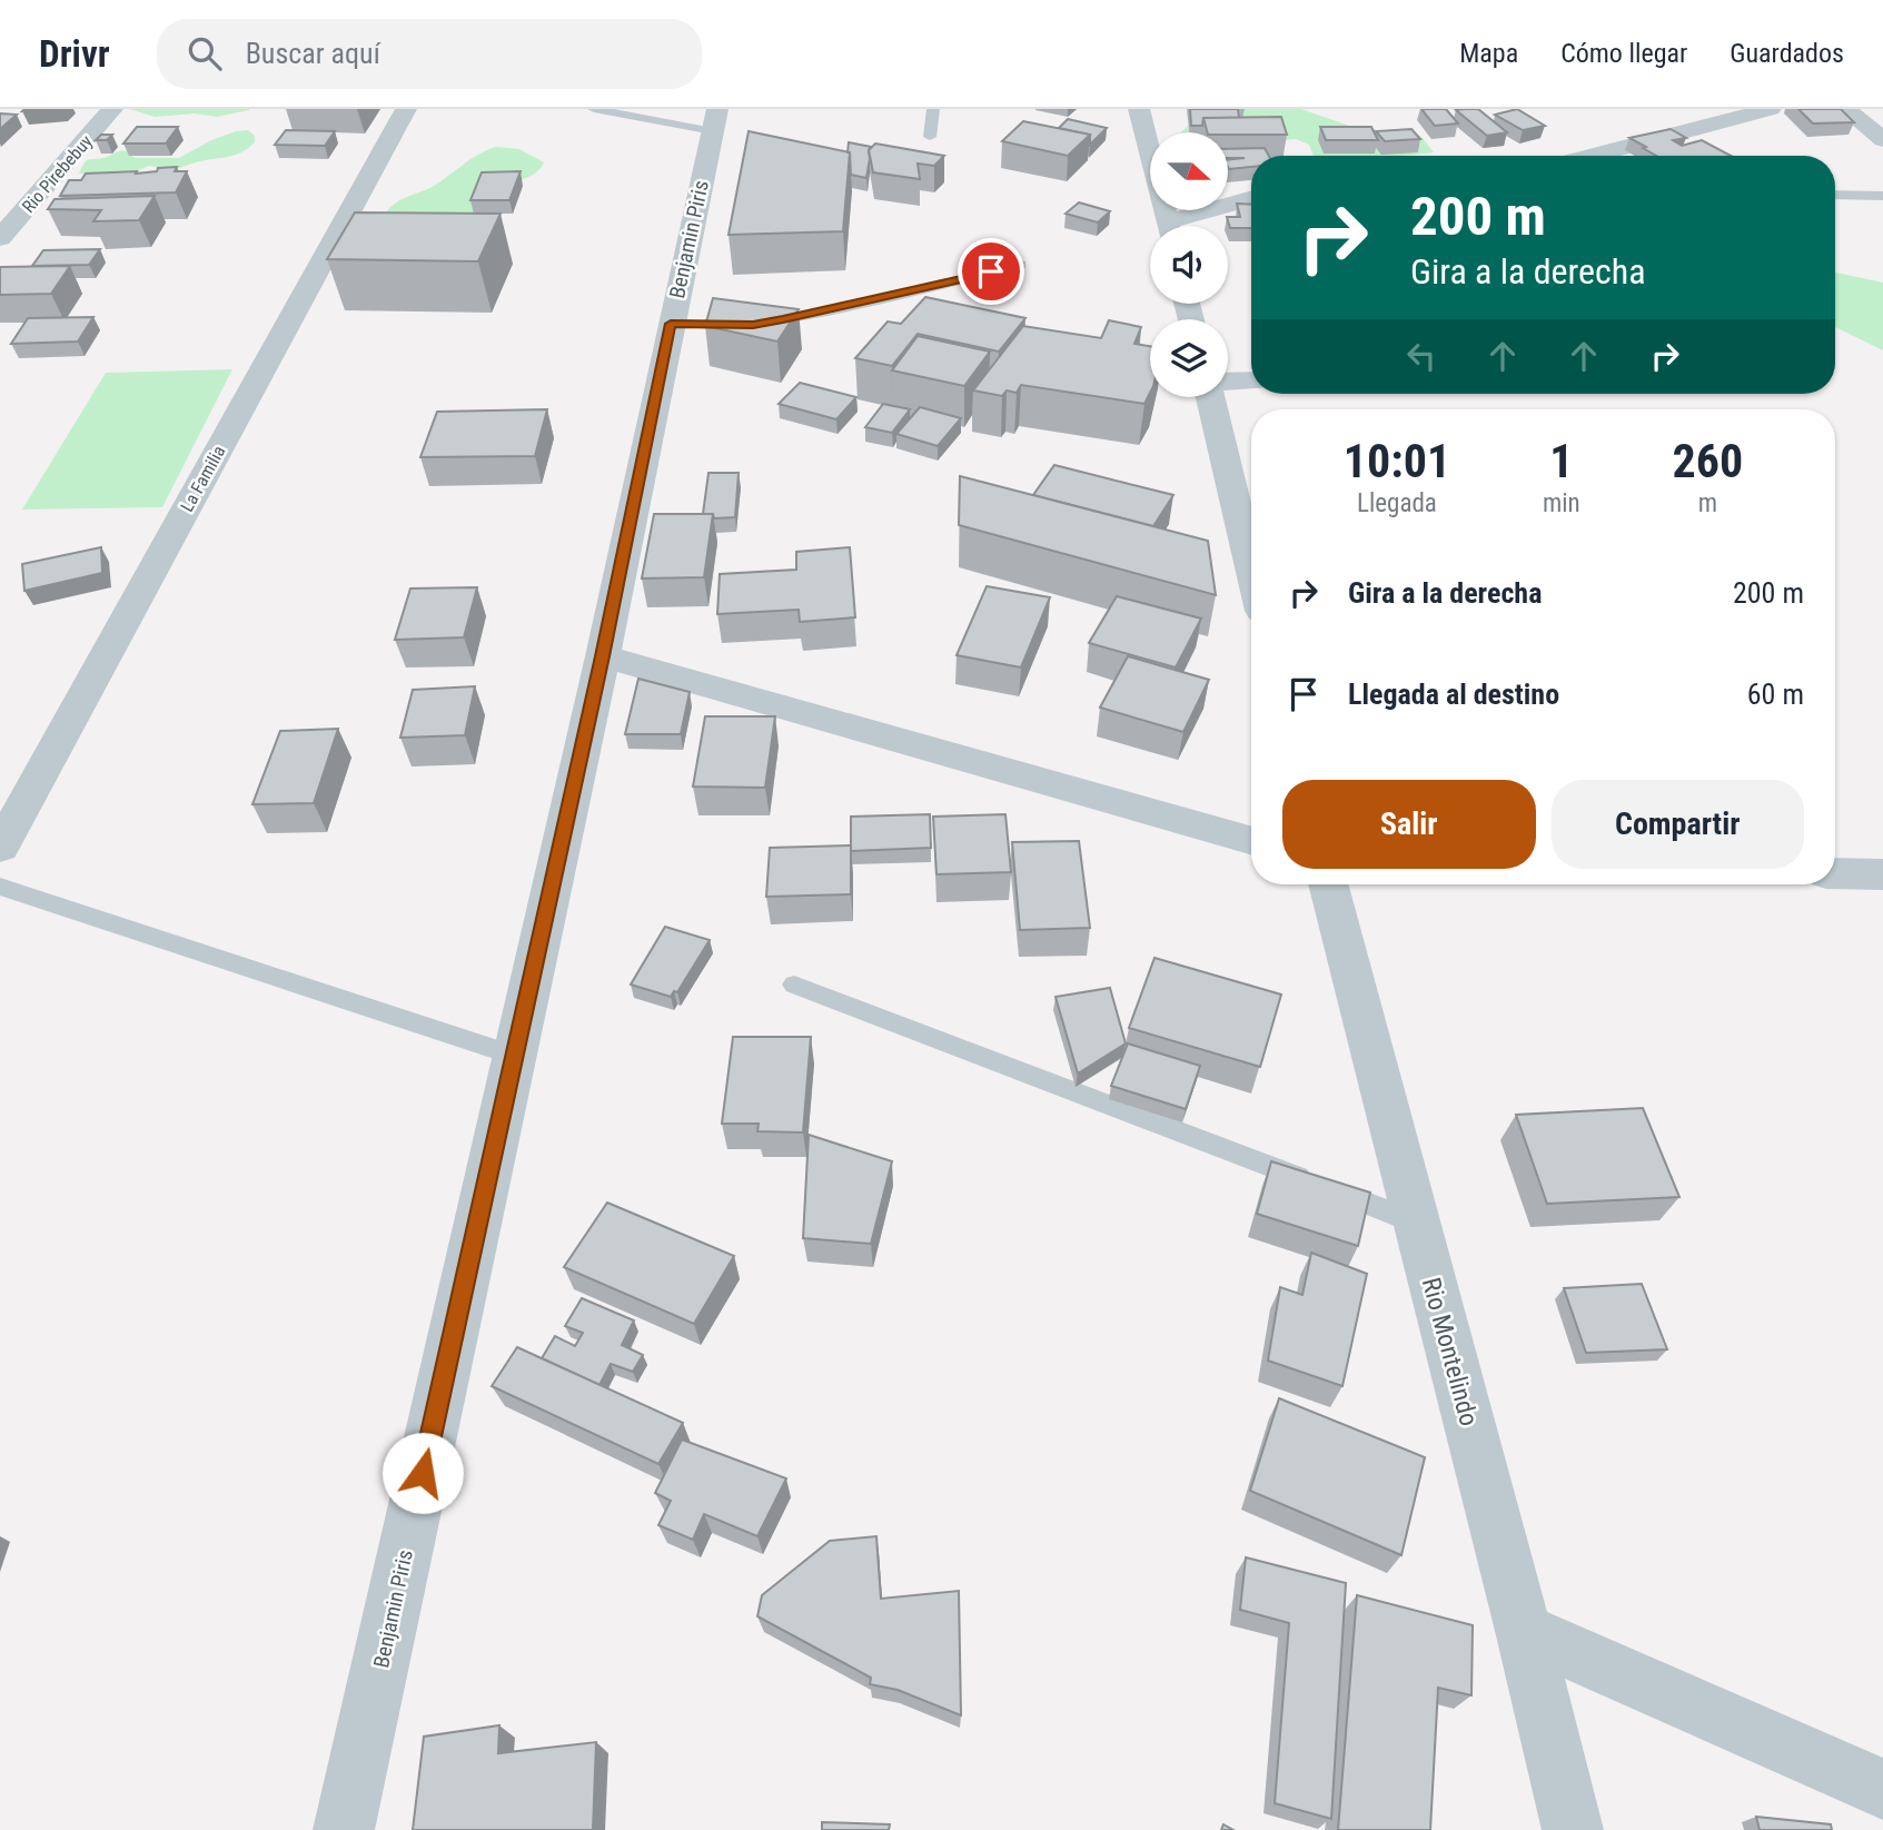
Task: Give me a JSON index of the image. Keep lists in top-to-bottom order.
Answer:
{
  "streets": {
    "street": [
      "Rio Pirebebuy",
      "Benjamin Piris",
      "La Familia",
      "Rio Montelindo"
    ]
  },
  "north": "right",
  "page": {
    "header": "Drivr",
    "search": "Buscar aquí",
    "nav": ["Mapa", "Cómo llegar", "Guardados"],
    "turn": ["200 m", "Gira a la derecha"],
    "eta": [
      "10:01",
      "Llegada",
      "1",
      "min",
      "260",
      "m"
    ],
    "list": [
      {
        "name": "Gira a la derecha",
        "value": "200 m"
      },
      {
        "name": "Llegada al destino",
        "value": "60 m"
      }
    ],
    "buttons": ["Salir", "Compartir"]
  }
}
